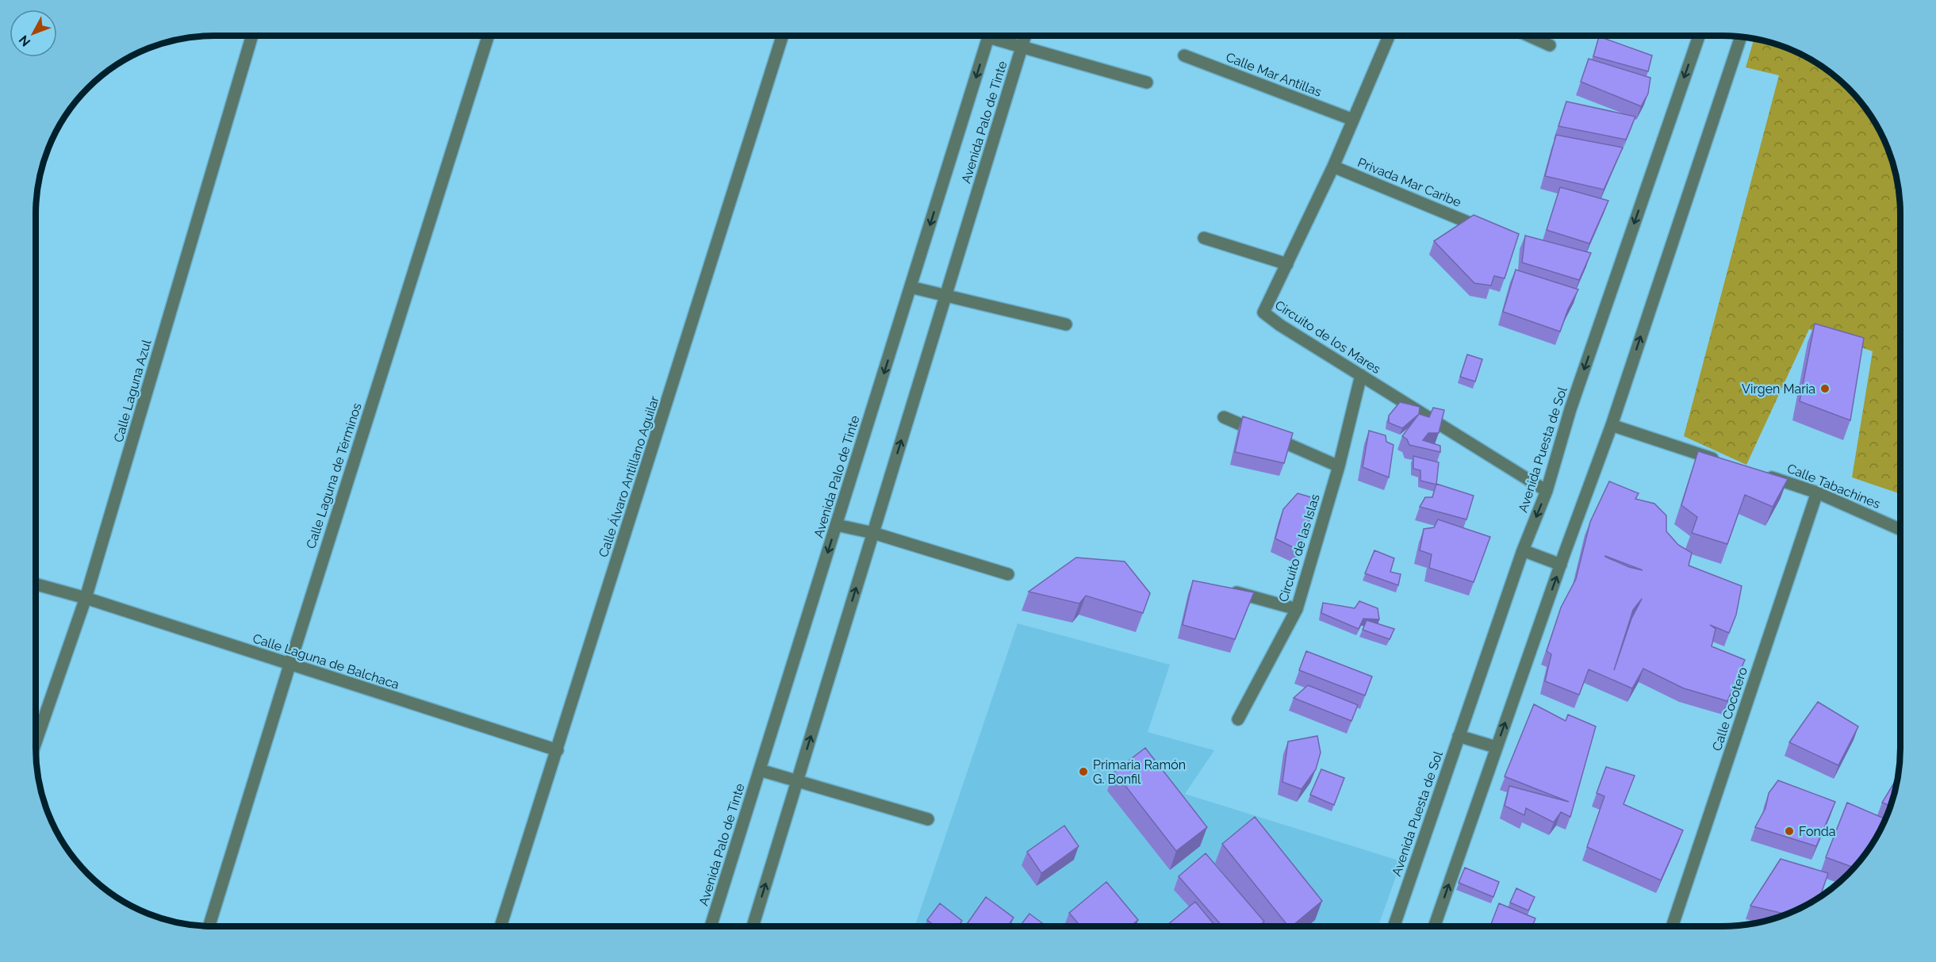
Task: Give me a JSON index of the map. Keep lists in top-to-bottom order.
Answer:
{
  "streets": {
    "street": [
      "Calle Mar Antillas",
      "Avenida Palo de Tinte",
      "Privada Mar Caribe",
      "Circuito de los Mares",
      "Calle Laguna Azul",
      "Avenida Puesta de Sol",
      "Calle Laguna de Términos",
      "Calle Álvaro Antillano Aguilar",
      "Calle Tabachines",
      "Circuito de las Islas",
      "Calle Laguna de Balchaca",
      "Calle Cocotero"
    ]
  },
  "crossings": [
    ["Calle Mar Antillas", "Circuito de los Mares"],
    ["Privada Mar Caribe", "Circuito de los Mares"],
    ["Circuito de los Mares", "Avenida Puesta de Sol"],
    ["Circuito de los Mares", "Circuito de las Islas"],
    ["Calle Laguna Azul", "Calle Laguna de Balchaca"],
    ["Calle Laguna de Términos", "Calle Laguna de Balchaca"],
    ["Calle Álvaro Antillano Aguilar", "Calle Laguna de Balchaca"],
    ["Calle Tabachines", "Calle Cocotero"]
  ],
  "places": ["Virgen Maria", "Primaria Ramón G. Bonfil", "Fonda"],
  "north": "bottom left"
}
